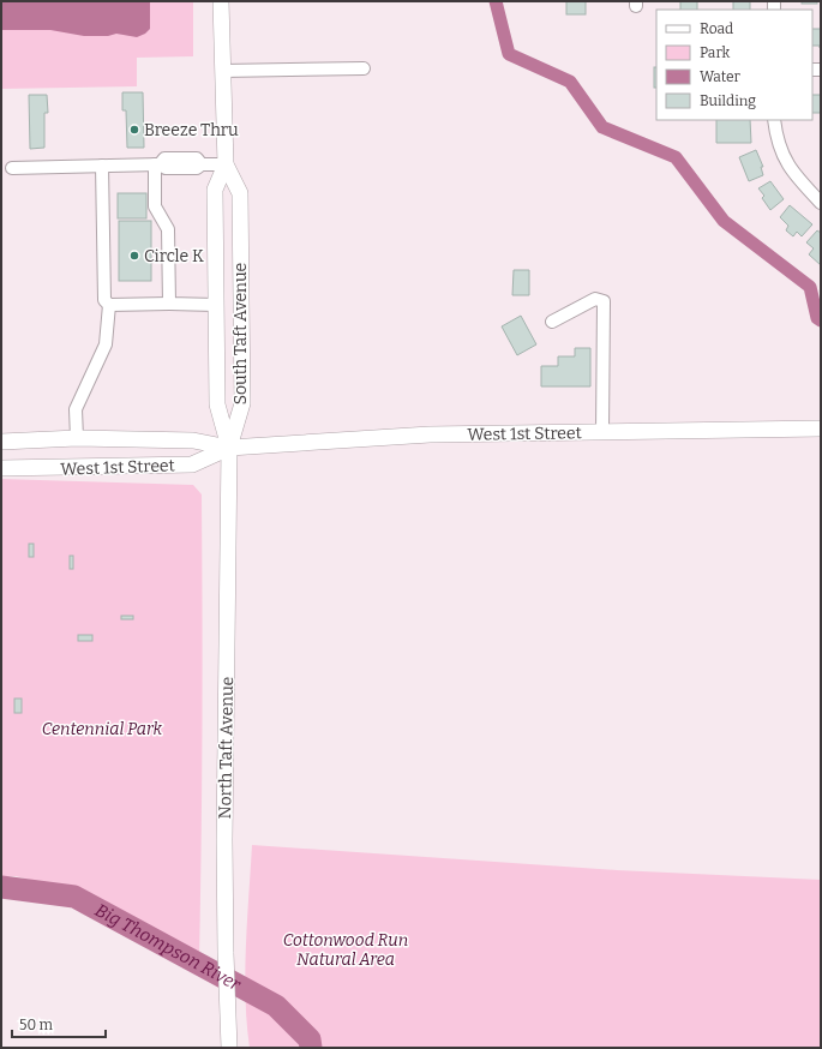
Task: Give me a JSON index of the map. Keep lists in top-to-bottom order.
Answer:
{
  "streets": {
    "main road": ["South Taft Avenue", "West 1st Street", "North Taft Avenue"]
  },
  "crossings": [
    ["South Taft Avenue", "West 1st Street"],
    ["South Taft Avenue", "North Taft Avenue"],
    ["West 1st Street", "North Taft Avenue"]
  ],
  "water": ["Big Thompson River"],
  "parks": ["Centennial Park", "Cottonwood Run Natural Area"],
  "places": ["Breeze Thru", "Circle K"],
  "legend": [
    "Road",
    "Park",
    "Water",
    "Building"
  ],
  "scale_bar": "50 m"
}
